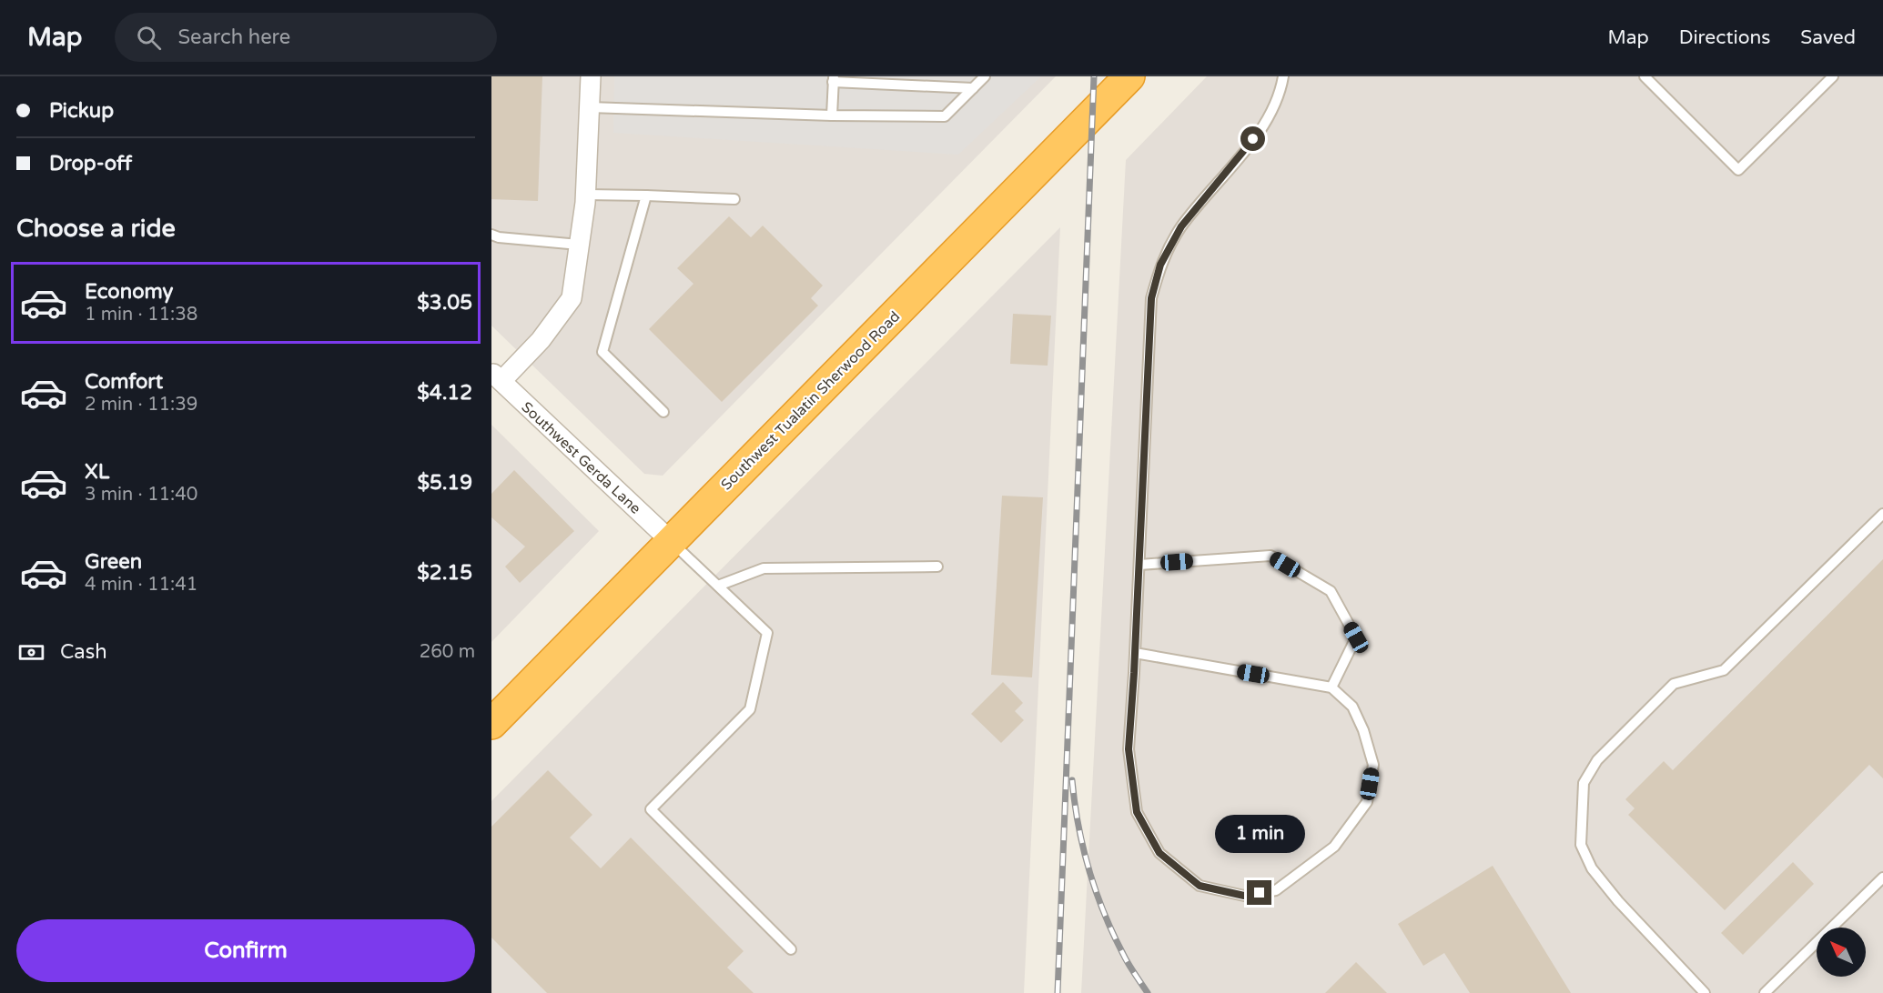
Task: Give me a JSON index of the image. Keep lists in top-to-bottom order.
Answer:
{
  "streets": {
    "highway": ["Southwest Tualatin Sherwood Road"],
    "street": ["Southwest Gerda Lane"]
  },
  "crossings": [
    ["Southwest Tualatin Sherwood Road", "Southwest Gerda Lane"]
  ],
  "north": "top left",
  "page": {
    "header": "Map",
    "search": "Search here",
    "nav": ["Map", "Directions", "Saved"],
    "banner": ["Pickup", "Drop-off"],
    "heading": "Choose a ride",
    "list": [
      {
        "name": "Economy",
        "note": "1 min · 11:38",
        "value": "$3.05"
      },
      {
        "name": "Comfort",
        "note": "2 min · 11:39",
        "value": "$4.12"
      },
      {
        "name": "XL",
        "note": "3 min · 11:40",
        "value": "$5.19"
      },
      {
        "name": "Green",
        "note": "4 min · 11:41",
        "value": "$2.15"
      }
    ],
    "pay": ["Cash", "260 m"],
    "bubble": "1 min",
    "buttons": "Confirm"
  }
}
